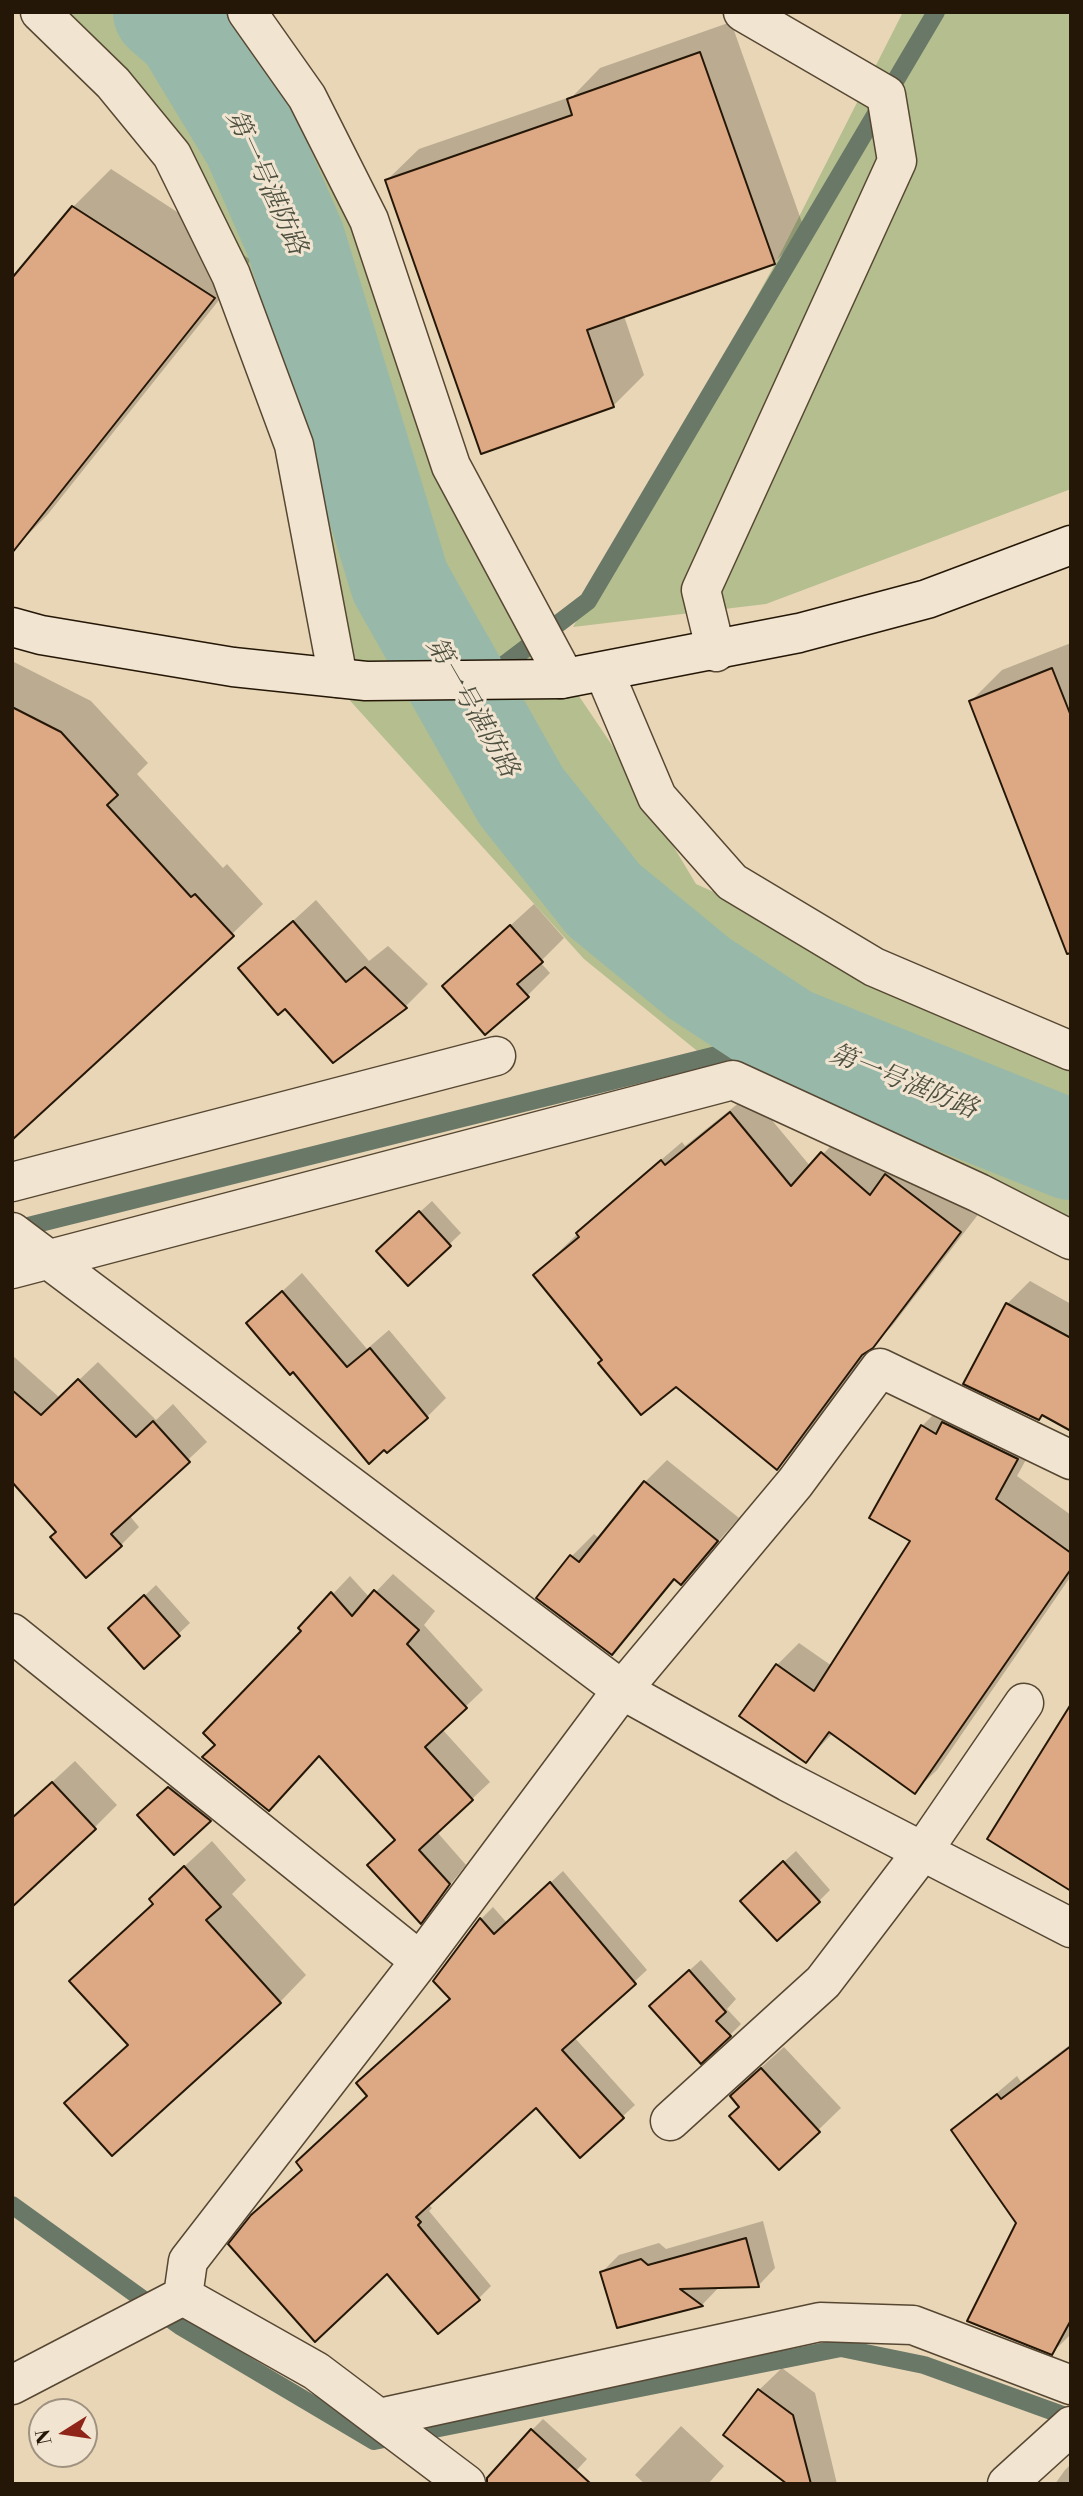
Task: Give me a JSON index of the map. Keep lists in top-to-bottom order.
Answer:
{
  "water": ["第一号湛防路"],
  "north": "left"
}
